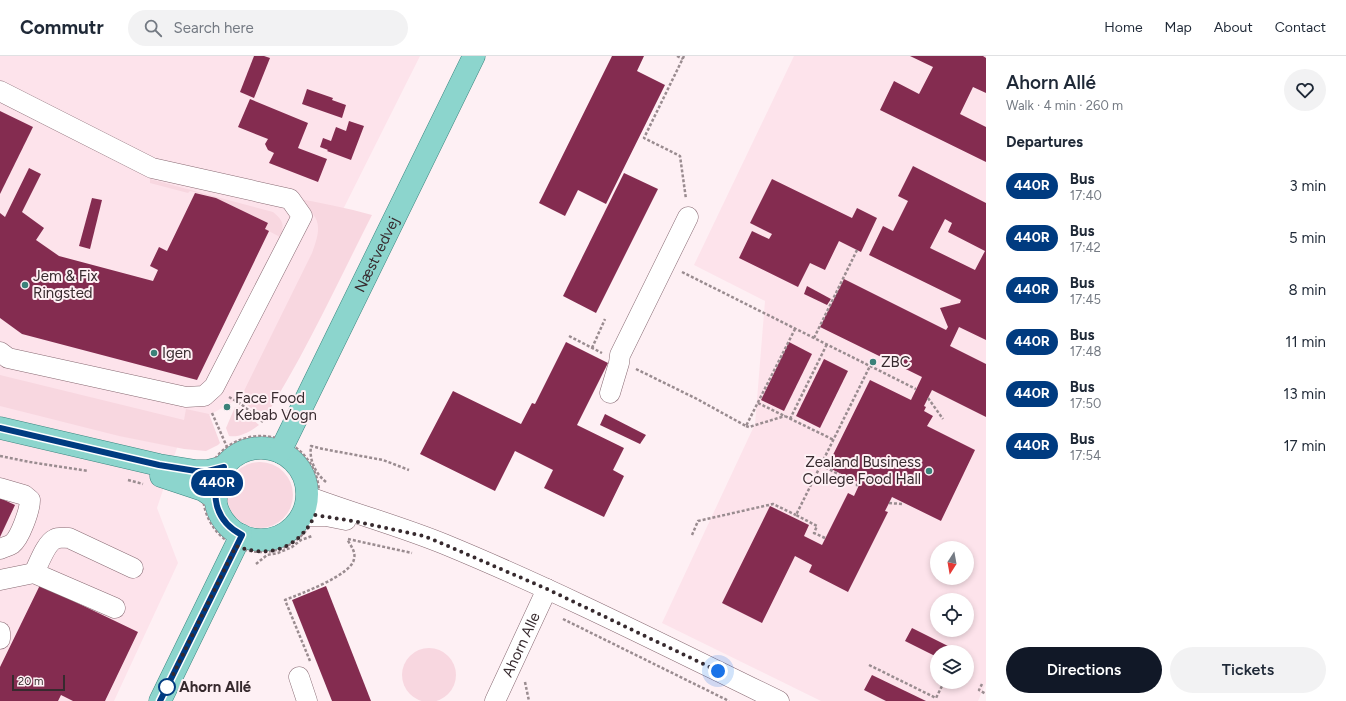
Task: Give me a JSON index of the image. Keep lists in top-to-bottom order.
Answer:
{
  "streets": {
    "main road": ["Næstvedvej"],
    "street": ["Ahorn Alle"]
  },
  "places": [
    "Jem & Fix Ringsted",
    "Igen",
    "ZBC",
    "Face Food Kebab Vogn",
    "Zealand Business College Food Hall",
    "Ahorn Allé"
  ],
  "lines": ["bus line 440R"],
  "scale_bar": "20 m",
  "north": "bottom",
  "page": {
    "header": "Commutr",
    "search": "Search here",
    "nav": [
      "Home",
      "Map",
      "About",
      "Contact"
    ],
    "on_map": "440R",
    "heading": [
      ["Ahorn Allé", "Walk · 4 min · 260 m"],
      "Departures"
    ],
    "list": [
      {
        "mark": "440R",
        "name": "Bus",
        "note": "17:40",
        "value": "3 min"
      },
      {
        "mark": "440R",
        "name": "Bus",
        "note": "17:42",
        "value": "5 min"
      },
      {
        "mark": "440R",
        "name": "Bus",
        "note": "17:45",
        "value": "8 min"
      },
      {
        "mark": "440R",
        "name": "Bus",
        "note": "17:48",
        "value": "11 min"
      },
      {
        "mark": "440R",
        "name": "Bus",
        "note": "17:50",
        "value": "13 min"
      },
      {
        "mark": "440R",
        "name": "Bus",
        "note": "17:54",
        "value": "17 min"
      }
    ],
    "buttons": ["Directions", "Tickets"],
    "scale": "20 m"
  }
}
